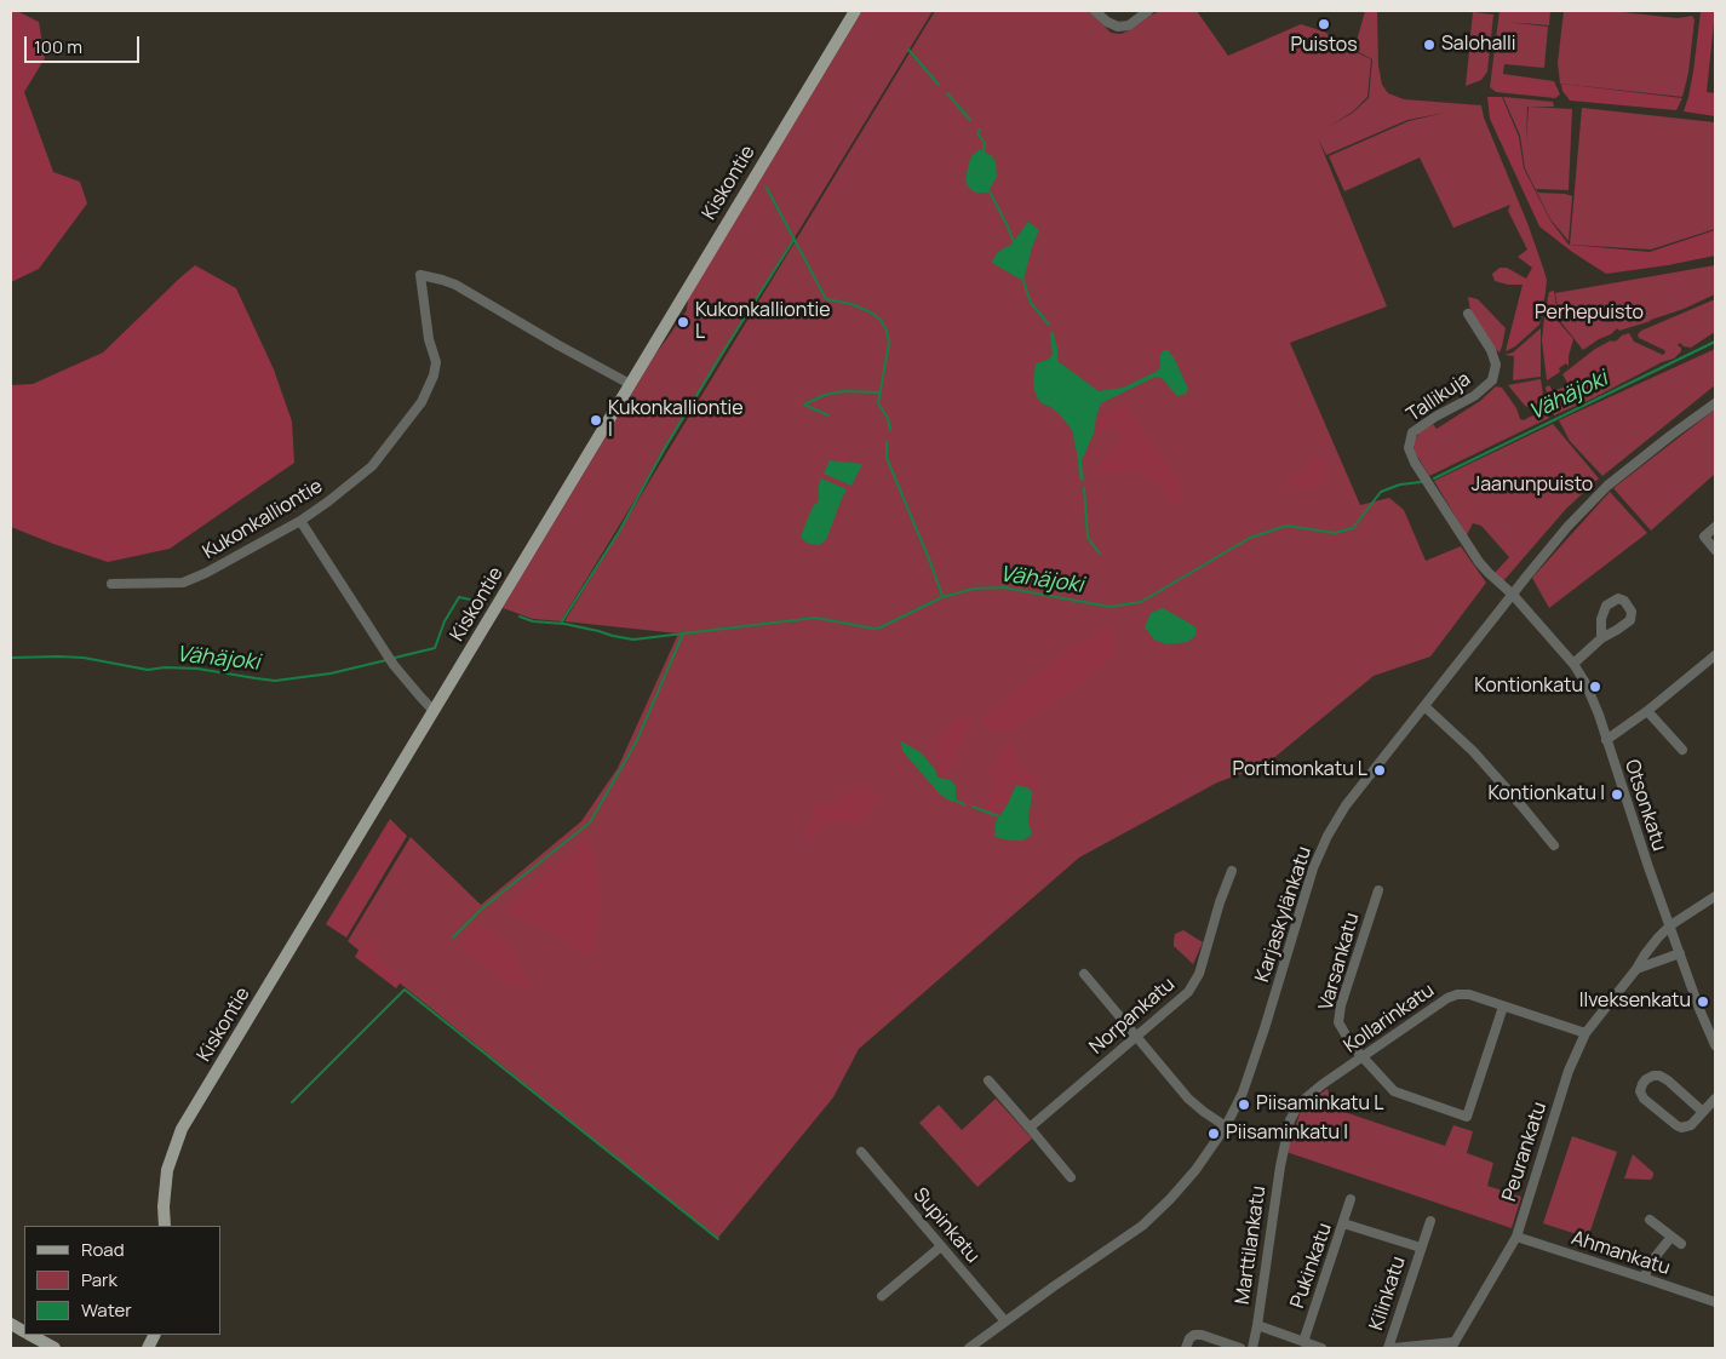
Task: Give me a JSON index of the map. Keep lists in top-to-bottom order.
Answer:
{
  "streets": {
    "main road": ["Kiskontie"],
    "street": [
      "Tallikuja",
      "Kukonkalliontie",
      "Otsonkatu",
      "Karjaskylänkatu",
      "Varsankatu",
      "Norpankatu",
      "Kollarinkatu",
      "Peurankatu",
      "Supinkatu",
      "Marttilankatu",
      "Ahmankatu",
      "Pukinkatu",
      "Kilinkatu"
    ]
  },
  "crossings": [
    ["Kiskontie", "Kukonkalliontie"],
    ["Tallikuja", "Otsonkatu"],
    ["Tallikuja", "Karjaskylänkatu"],
    ["Otsonkatu", "Karjaskylänkatu"],
    ["Otsonkatu", "Peurankatu"],
    ["Karjaskylänkatu", "Supinkatu"],
    ["Varsankatu", "Kollarinkatu"],
    ["Kollarinkatu", "Peurankatu"],
    ["Kollarinkatu", "Marttilankatu"],
    ["Peurankatu", "Ahmankatu"],
    ["Pukinkatu", "Kilinkatu"]
  ],
  "water": ["Vähäjoki"],
  "parks": ["Perhepuisto", "Jaanunpuisto"],
  "places": [
    "Puistos",
    "Salohalli",
    "Kukonkalliontie L",
    "Kukonkalliontie I",
    "Kontionkatu",
    "Portimonkatu L",
    "Kontionkatu I",
    "Ilveksenkatu",
    "Piisaminkatu L",
    "Piisaminkatu I"
  ],
  "legend": ["Road", "Park", "Water"],
  "scale_bar": "100 m"
}
